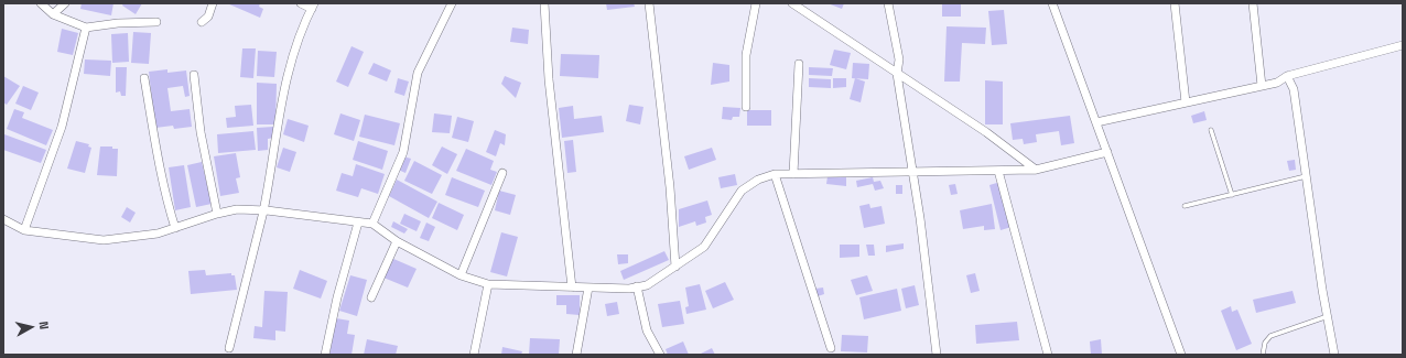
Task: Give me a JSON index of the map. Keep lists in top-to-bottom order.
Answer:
{
  "north": "right"
}
